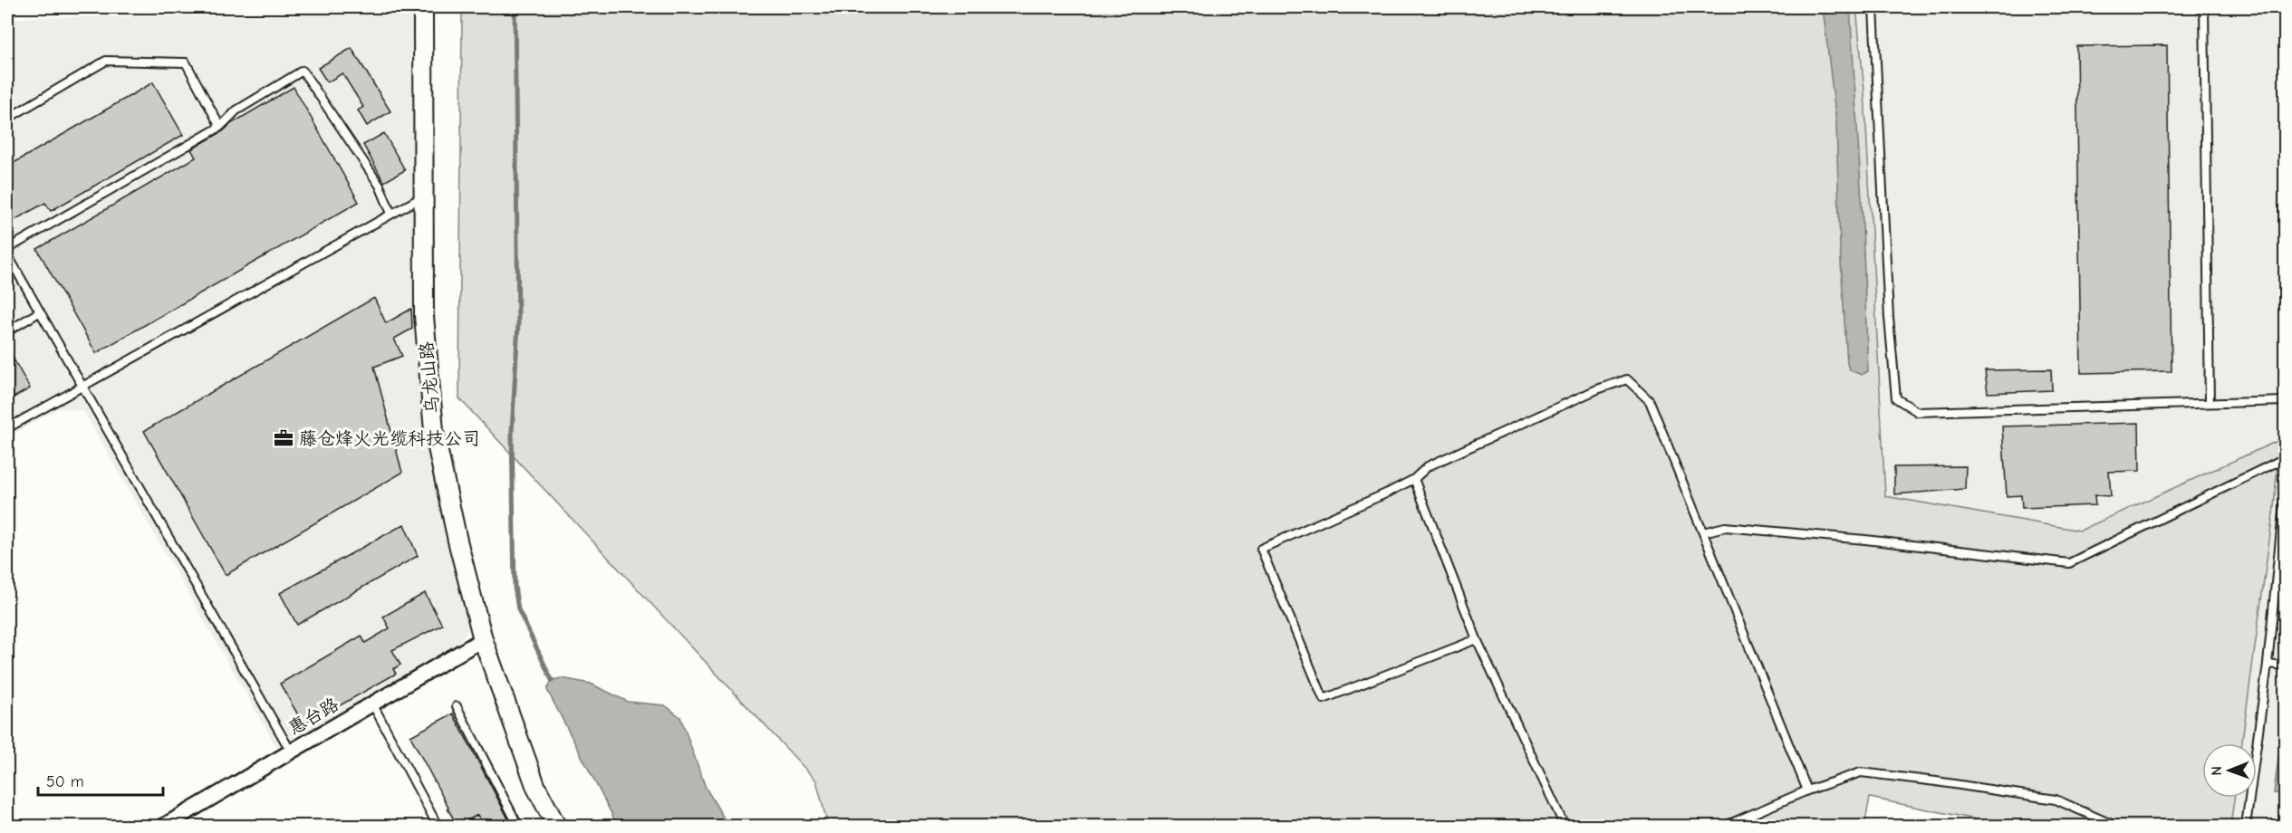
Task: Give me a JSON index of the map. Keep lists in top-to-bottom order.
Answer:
{
  "streets": {
    "street": ["乌龙山路", "惠台路"]
  },
  "crossings": [
    ["乌龙山路", "惠台路"]
  ],
  "places": {
    "office": ["藤仓烽火光缆科技公司"]
  },
  "scale_bar": "50 m",
  "north": "left"
}
